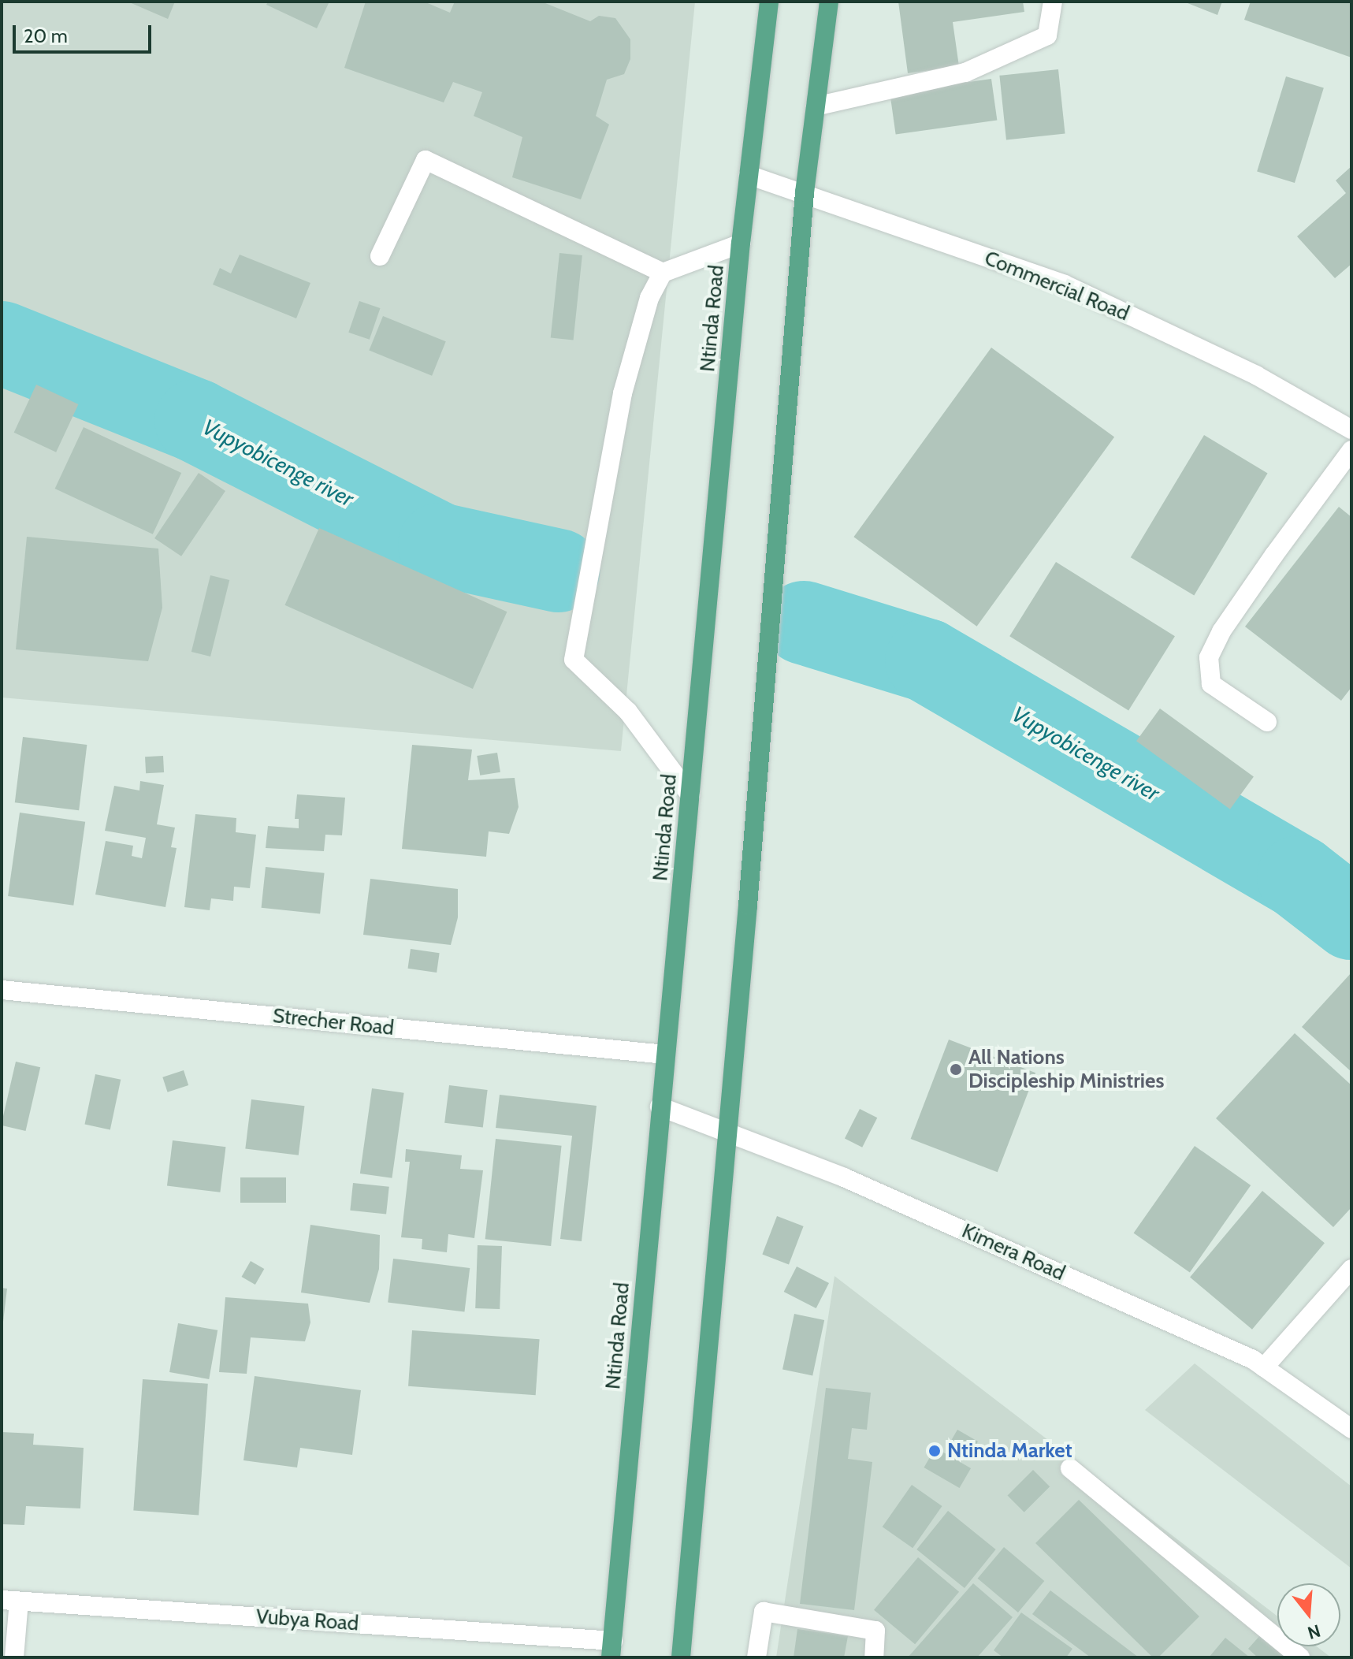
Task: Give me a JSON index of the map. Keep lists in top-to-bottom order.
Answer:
{
  "streets": {
    "main road": ["Ntinda Road"],
    "street": [
      "Commercial Road",
      "Strecher Road",
      "Kimera Road",
      "Vubya Road"
    ]
  },
  "crossings": [
    ["Commercial Road", "Ntinda Road"],
    ["Ntinda Road", "Strecher Road"],
    ["Ntinda Road", "Kimera Road"],
    ["Ntinda Road", "Vubya Road"]
  ],
  "water": ["Vupyobicenge river"],
  "places": ["All Nations Discipleship Ministries", "Ntinda Market"],
  "scale_bar": "20 m",
  "north": "bottom"
}
